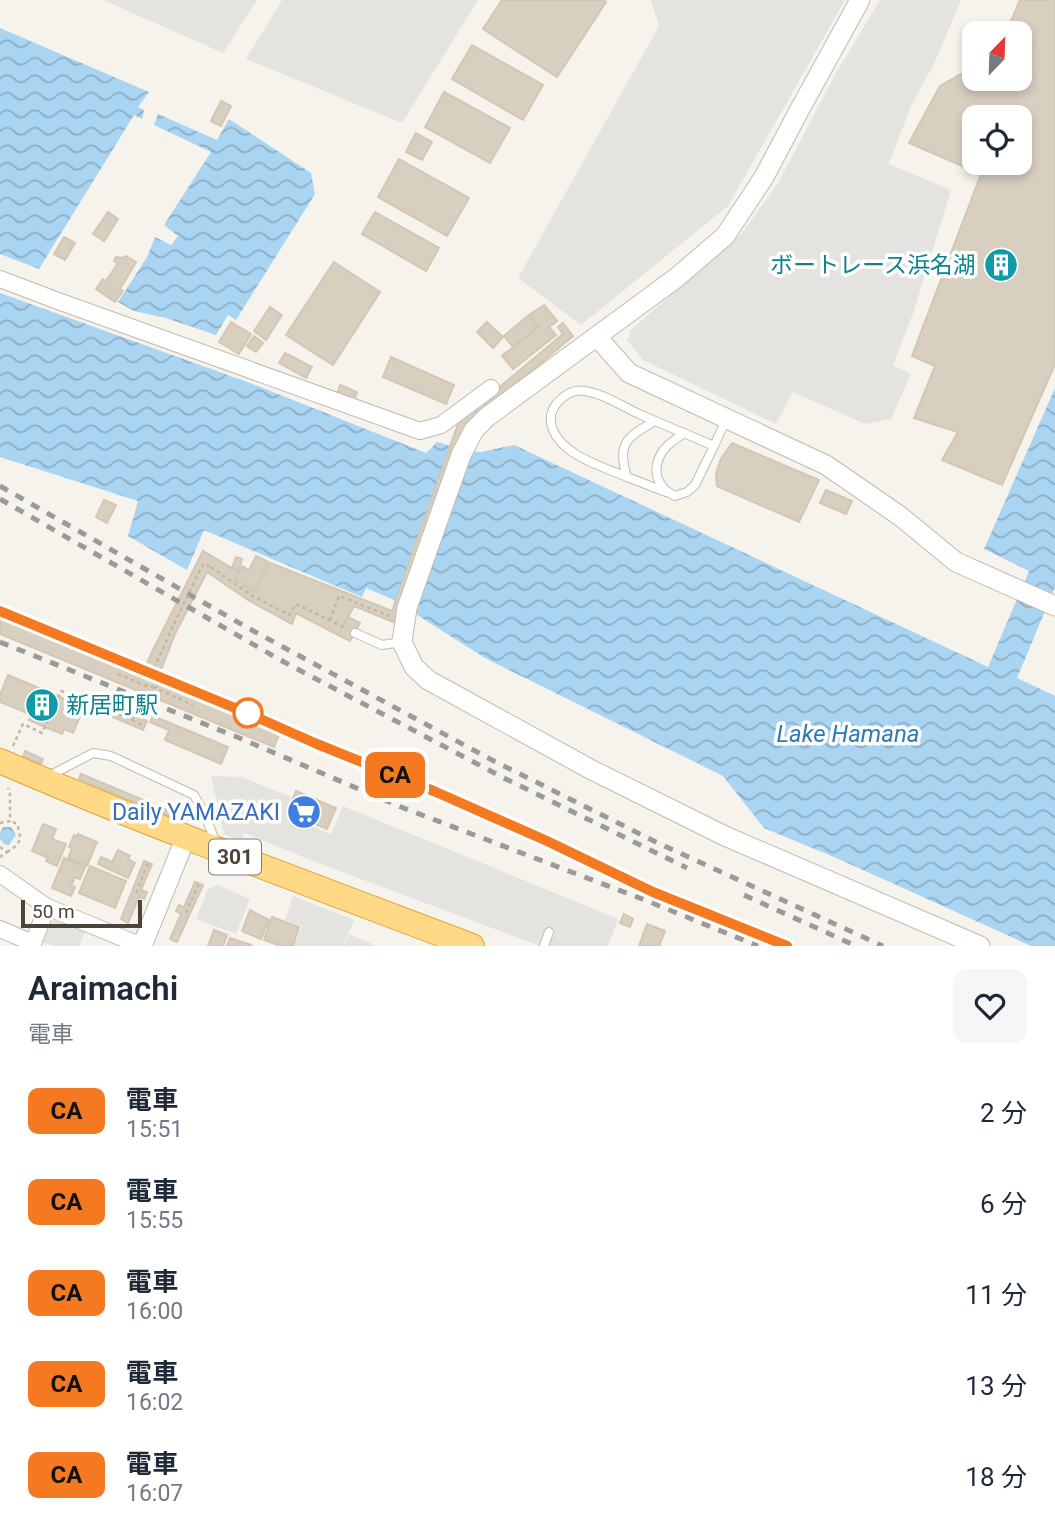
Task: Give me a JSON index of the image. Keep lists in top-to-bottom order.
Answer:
{
  "streets": {
    "highway": ["301"]
  },
  "water": ["Lake Hamana"],
  "places": {
    "building": ["ボートレース浜名湖", "新居町駅"],
    "supermarket": ["Daily YAMAZAKI"]
  },
  "scale_bar": "50 m",
  "north": "top right",
  "page": {
    "on_map": "CA",
    "scale": "50 m",
    "heading": ["Araimachi", "電車"],
    "list": [
      {
        "mark": "CA",
        "name": "電車",
        "note": "15:51",
        "value": "2 分"
      },
      {
        "mark": "CA",
        "name": "電車",
        "note": "15:55",
        "value": "6 分"
      },
      {
        "mark": "CA",
        "name": "電車",
        "note": "16:00",
        "value": "11 分"
      },
      {
        "mark": "CA",
        "name": "電車",
        "note": "16:02",
        "value": "13 分"
      },
      {
        "mark": "CA",
        "name": "電車",
        "note": "16:07",
        "value": "18 分"
      }
    ]
  }
}
